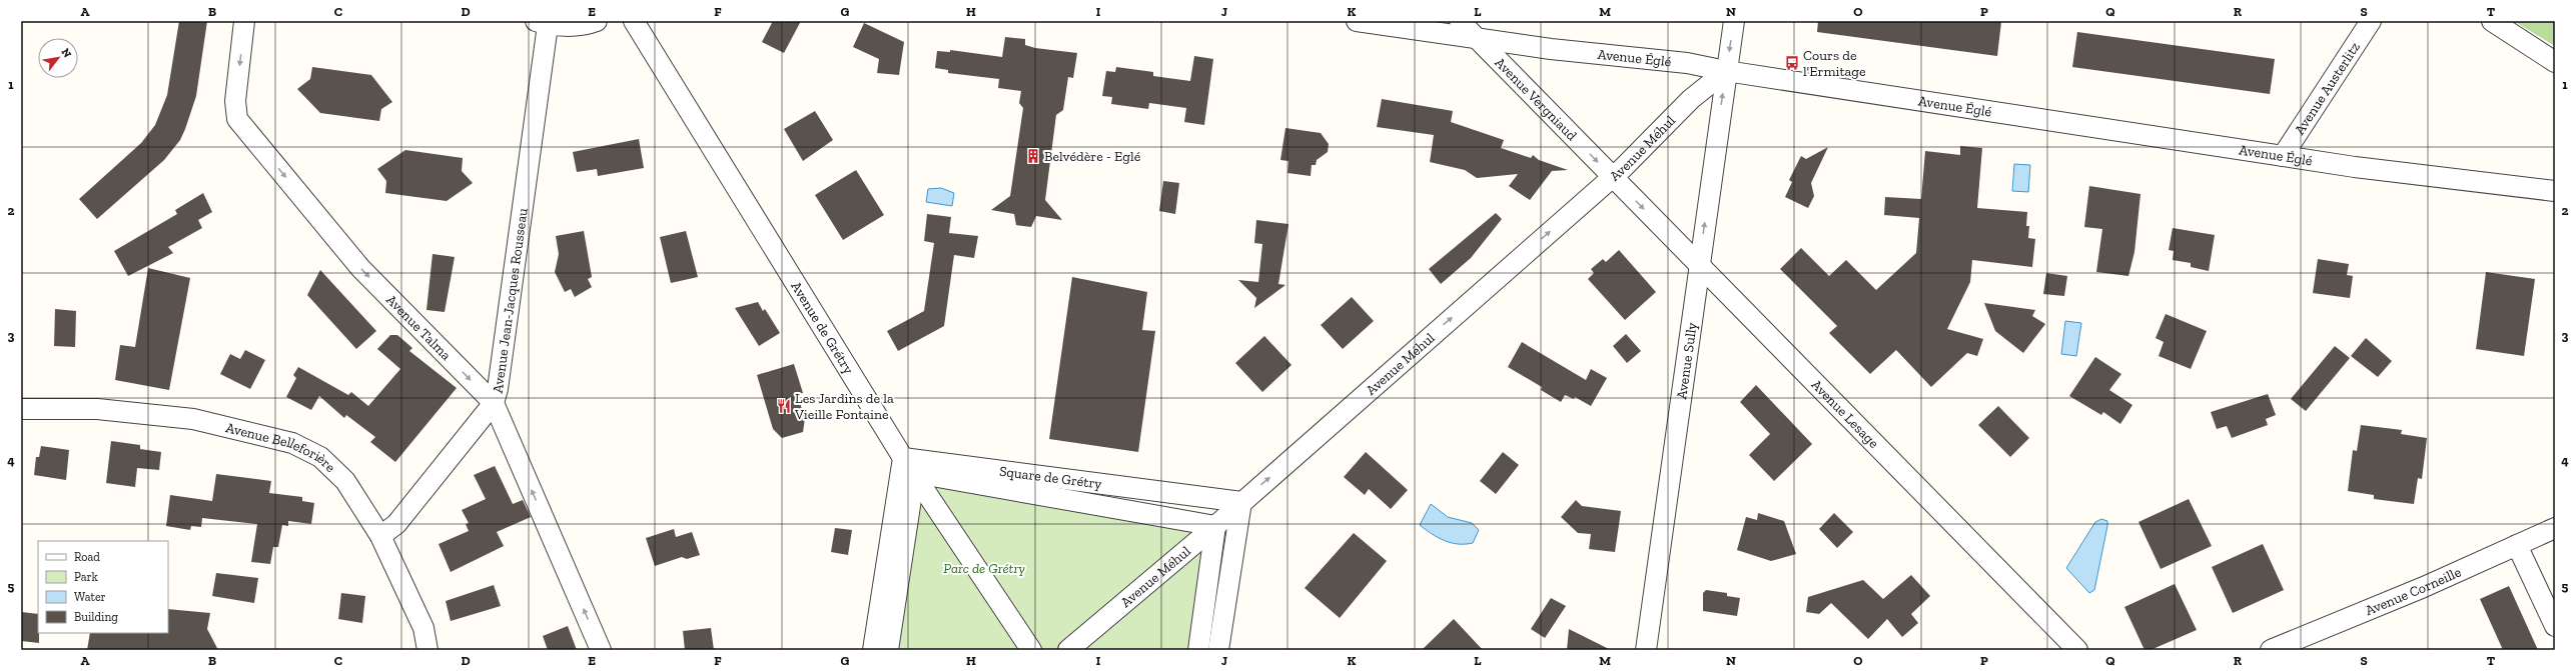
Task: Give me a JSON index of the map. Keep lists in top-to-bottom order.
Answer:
{
  "streets": {
    "street": [
      "Avenue Églé",
      "Avenue Austerlitz",
      "Avenue Vergniaud",
      "Avenue Méhul",
      "Avenue Jean-Jacques Rousseau",
      "Avenue de Grétry",
      "Avenue Talma",
      "Avenue Sully",
      "Avenue Lesage",
      "Avenue Belleforière",
      "Square de Grétry",
      "Avenue Corneille"
    ]
  },
  "crossings": [
    ["Avenue Églé", "Avenue Austerlitz"],
    ["Avenue Églé", "Avenue Vergniaud"],
    ["Avenue Églé", "Avenue Méhul"],
    ["Avenue Églé", "Avenue Sully"],
    ["Avenue Vergniaud", "Avenue Méhul"],
    ["Avenue Vergniaud", "Avenue Lesage"],
    ["Avenue Méhul", "Avenue Sully"],
    ["Avenue Méhul", "Avenue Lesage"],
    ["Avenue Méhul", "Square de Grétry"],
    ["Avenue Jean-Jacques Rousseau", "Avenue Talma"],
    ["Avenue Jean-Jacques Rousseau", "Avenue Belleforière"],
    ["Avenue de Grétry", "Square de Grétry"],
    ["Avenue Sully", "Avenue Lesage"]
  ],
  "one_way": ["Avenue Vergniaud", "Avenue Méhul"],
  "parks": ["Parc de Grétry"],
  "places": {
    "bus stop": ["Cours de l'Ermitage"],
    "building": ["Belvédère - Eglé"],
    "restaurant": ["Les Jardins de la Vieille Fontaine"]
  },
  "legend": [
    "Road",
    "Park",
    "Water",
    "Building"
  ],
  "north": "top right",
  "grid": {
    "columns": [
      "A",
      "B",
      "C",
      "D",
      "E",
      "F",
      "G",
      "H",
      "I",
      "J",
      "K",
      "L",
      "M",
      "N",
      "O",
      "P",
      "Q",
      "R",
      "S",
      "T"
    ],
    "rows": [
      "1",
      "2",
      "3",
      "4",
      "5"
    ]
  }
}
